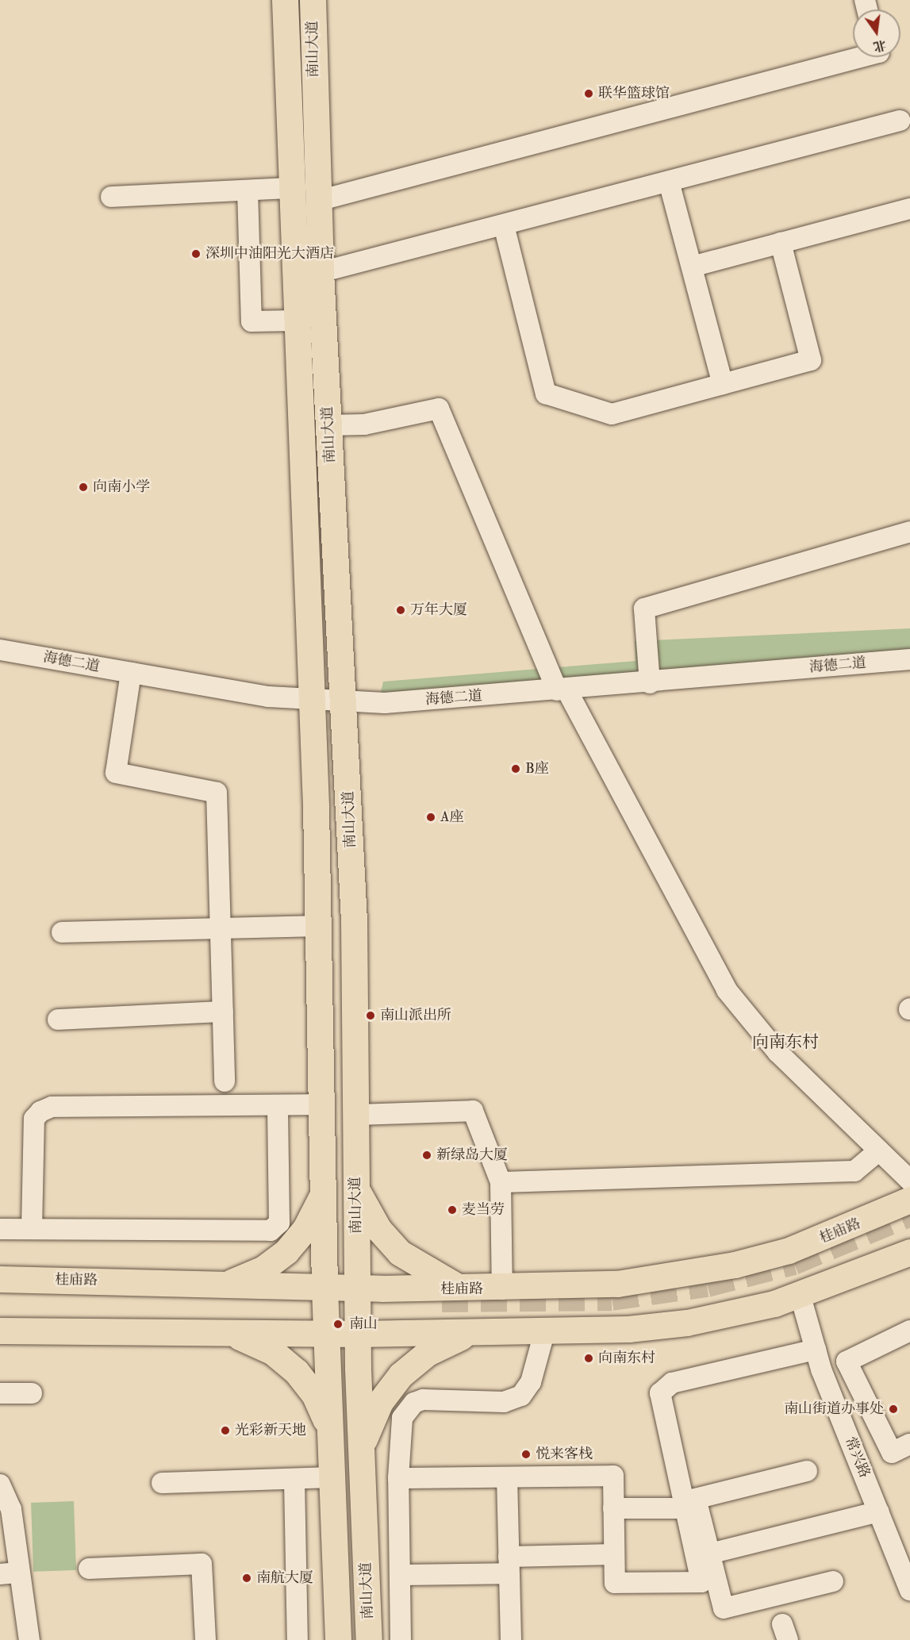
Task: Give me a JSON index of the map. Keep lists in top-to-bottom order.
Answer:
{
  "streets": {
    "main road": ["南山大道", "桂庙路"],
    "street": ["海德二道", "常兴路"]
  },
  "crossings": [
    ["南山大道", "海德二道"],
    ["南山大道", "桂庙路"]
  ],
  "districts": ["向南东村"],
  "places": [
    "联华篮球馆",
    "深圳中油阳光大酒店",
    "向南小学",
    "万年大厦",
    "B座",
    "A座",
    "南山派出所",
    "新绿岛大厦",
    "麦当劳",
    "南山",
    "向南东村",
    "南山街道办事处",
    "光彩新天地",
    "悦来客栈",
    "南航大厦"
  ],
  "north": "bottom"
}
